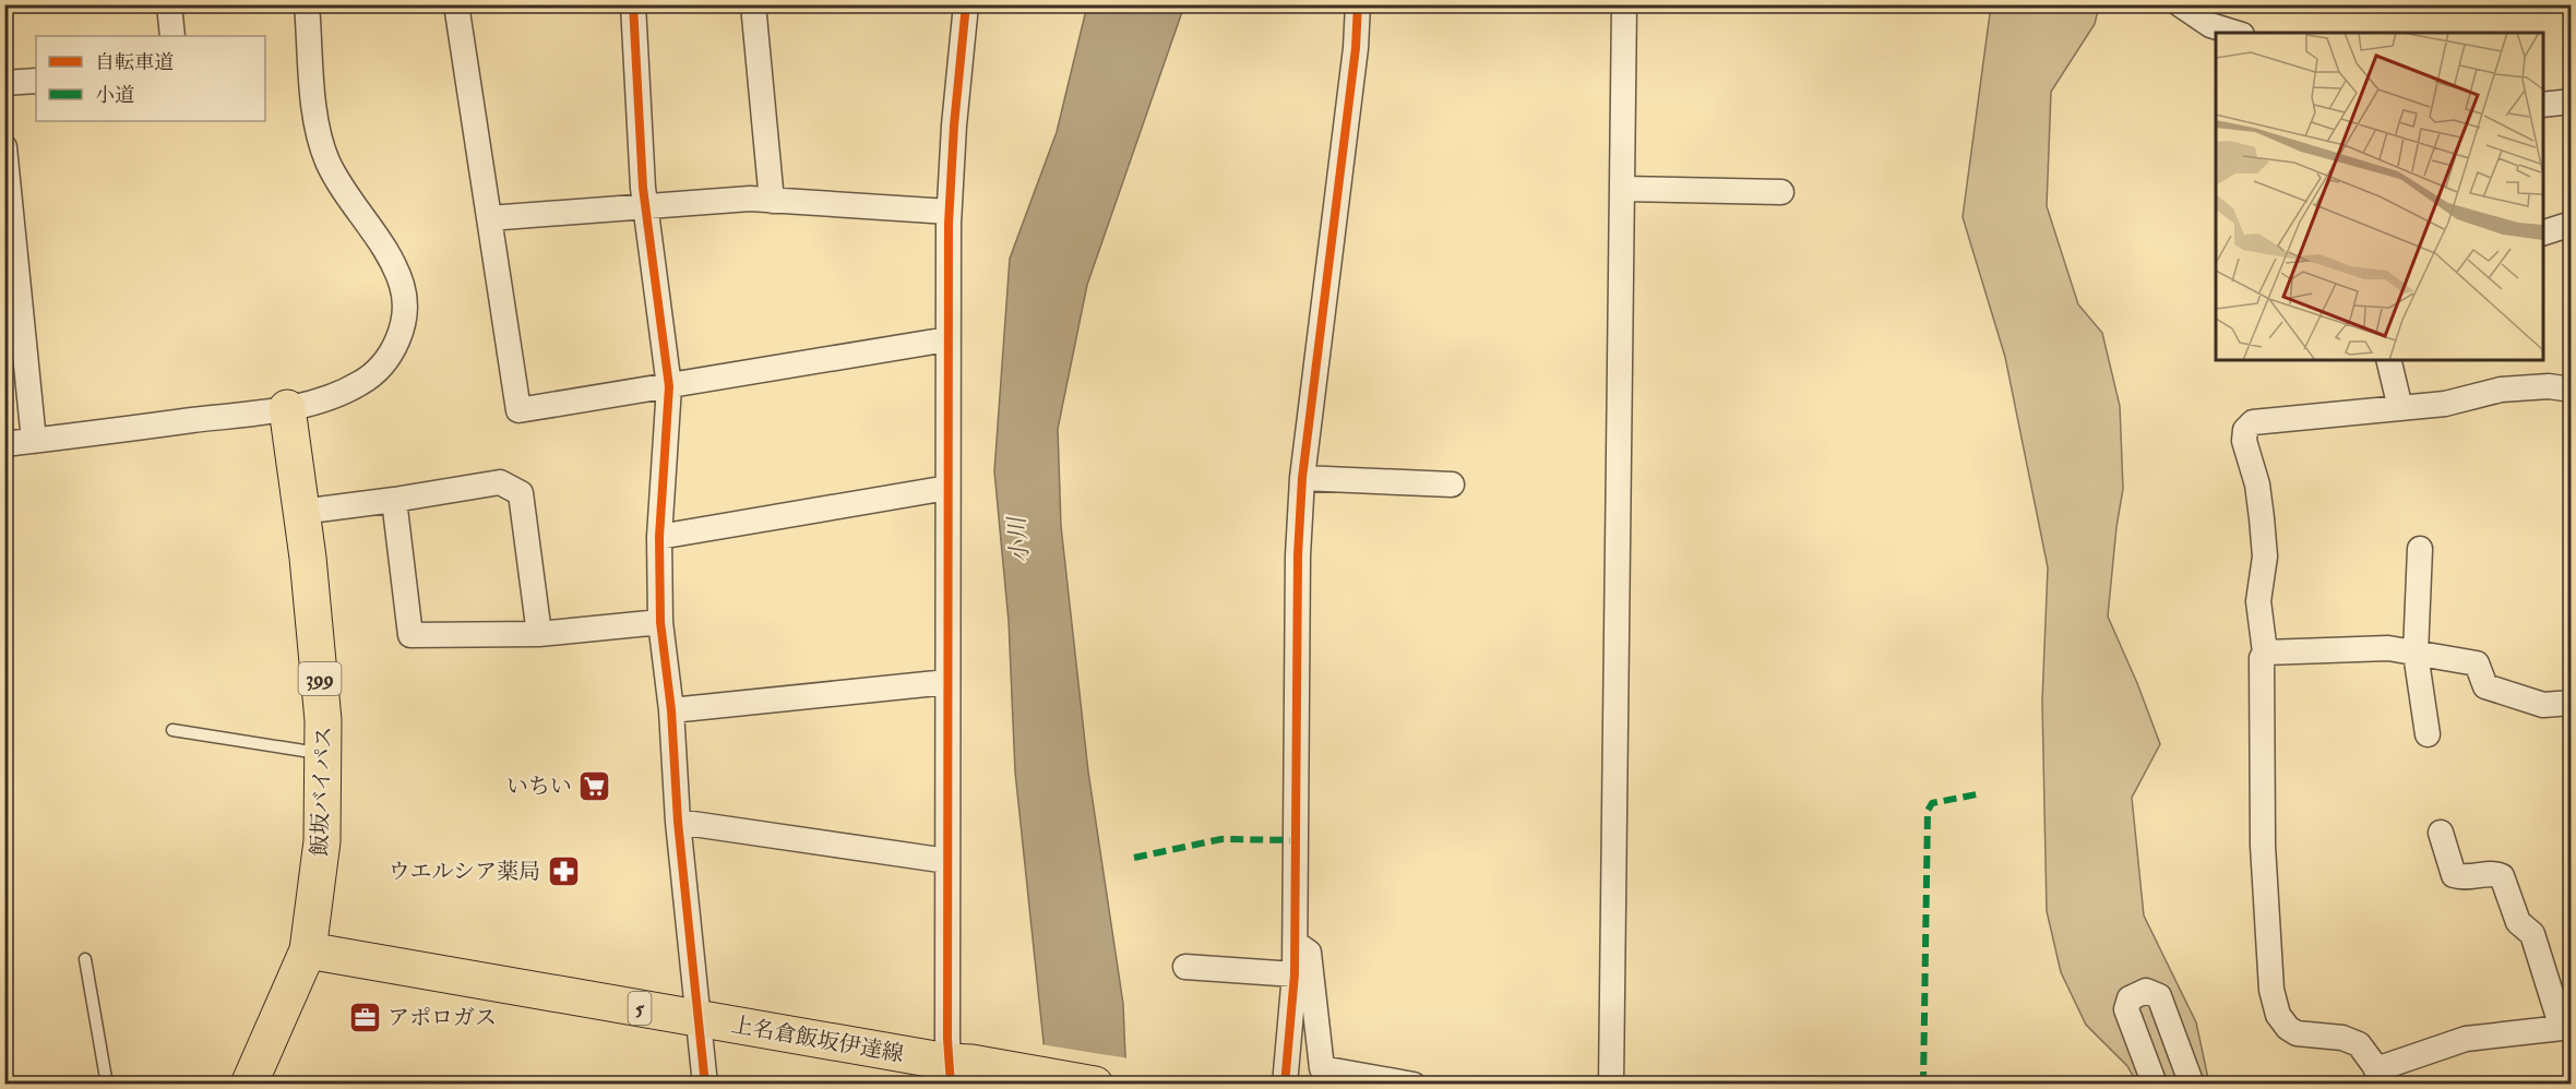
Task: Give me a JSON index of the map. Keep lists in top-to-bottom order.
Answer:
{
  "streets": {
    "main road": [
      "399",
      "飯坂バイパス",
      "5",
      "上名倉飯坂伊達線"
    ]
  },
  "crossings": [
    ["飯坂バイパス", "上名倉飯坂伊達線"]
  ],
  "water": ["小川"],
  "places": {
    "supermarket": ["いちい"],
    "pharmacy": ["ウエルシア薬局"],
    "office": ["アポロガス"]
  },
  "legend": ["自転車道", "小道"]
}
